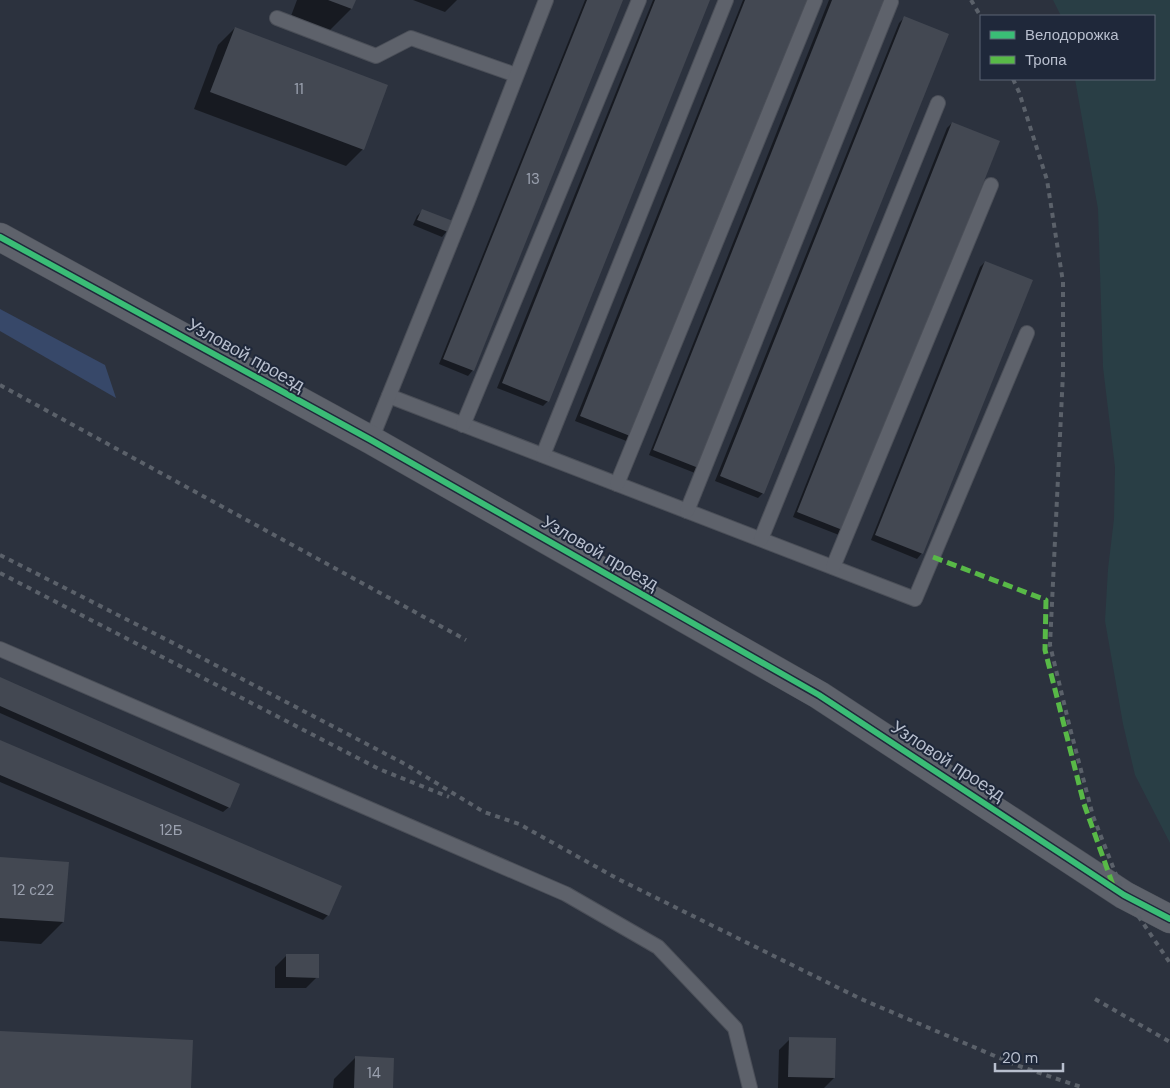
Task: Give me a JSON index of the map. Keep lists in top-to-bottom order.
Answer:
{
  "streets": {
    "street": ["Узловой проезд"]
  },
  "house_numbers": [
    "11",
    "13",
    "12Б",
    "12 с22",
    "14"
  ],
  "legend": ["Велодорожка", "Тропа"],
  "scale_bar": "20 m"
}
